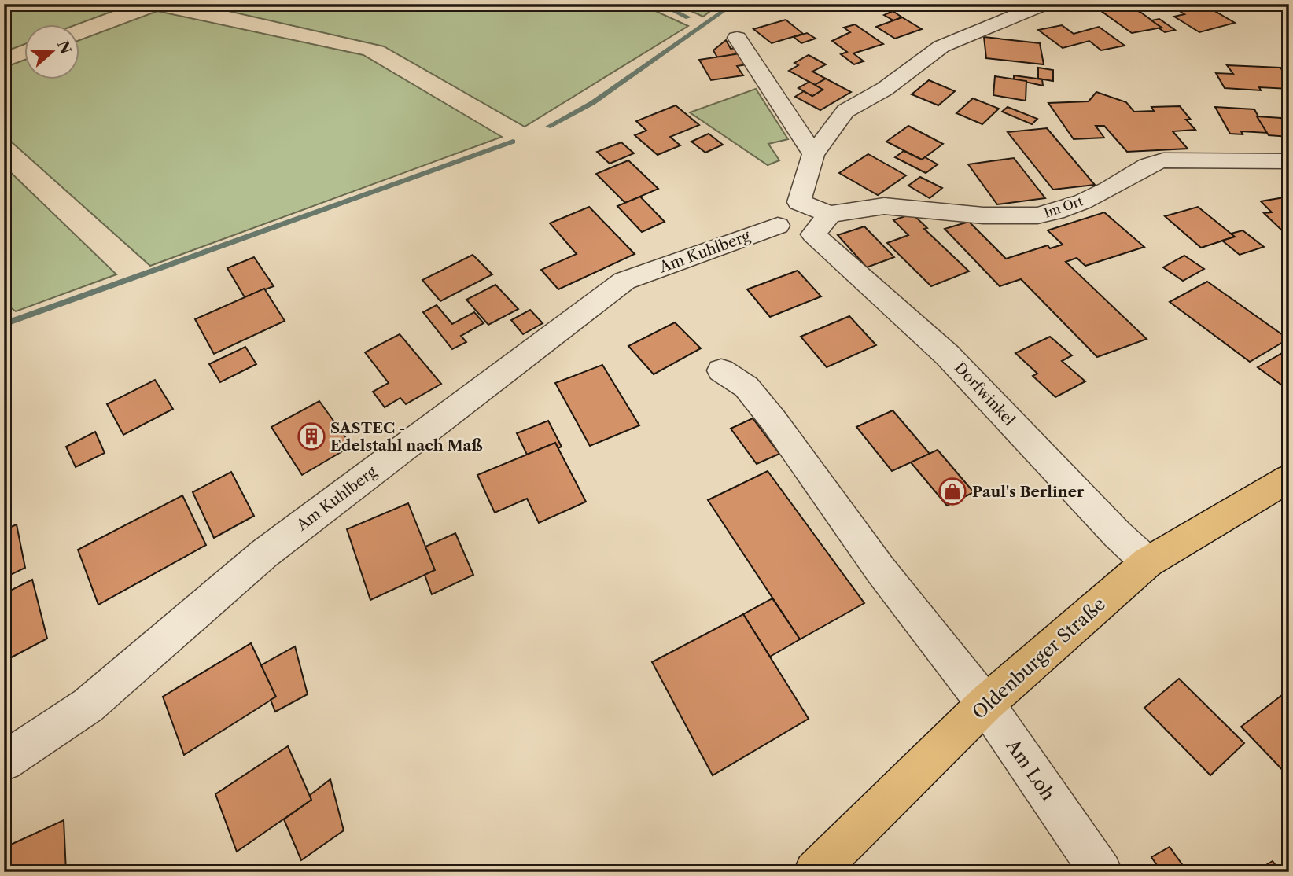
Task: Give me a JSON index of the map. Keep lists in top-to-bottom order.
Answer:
{
  "streets": {
    "main road": ["Oldenburger Straße"],
    "street": [
      "Im Ort",
      "Am Kuhlberg",
      "Dorfwinkel",
      "Am Loh"
    ]
  },
  "crossings": [
    ["Am Kuhlberg", "Dorfwinkel"],
    ["Dorfwinkel", "Oldenburger Straße"],
    ["Oldenburger Straße", "Am Loh"]
  ],
  "places": {
    "building": ["SASTEC - Edelstahl nach Maß"],
    "shop": ["Paul's Berliner"]
  },
  "north": "right"
}
